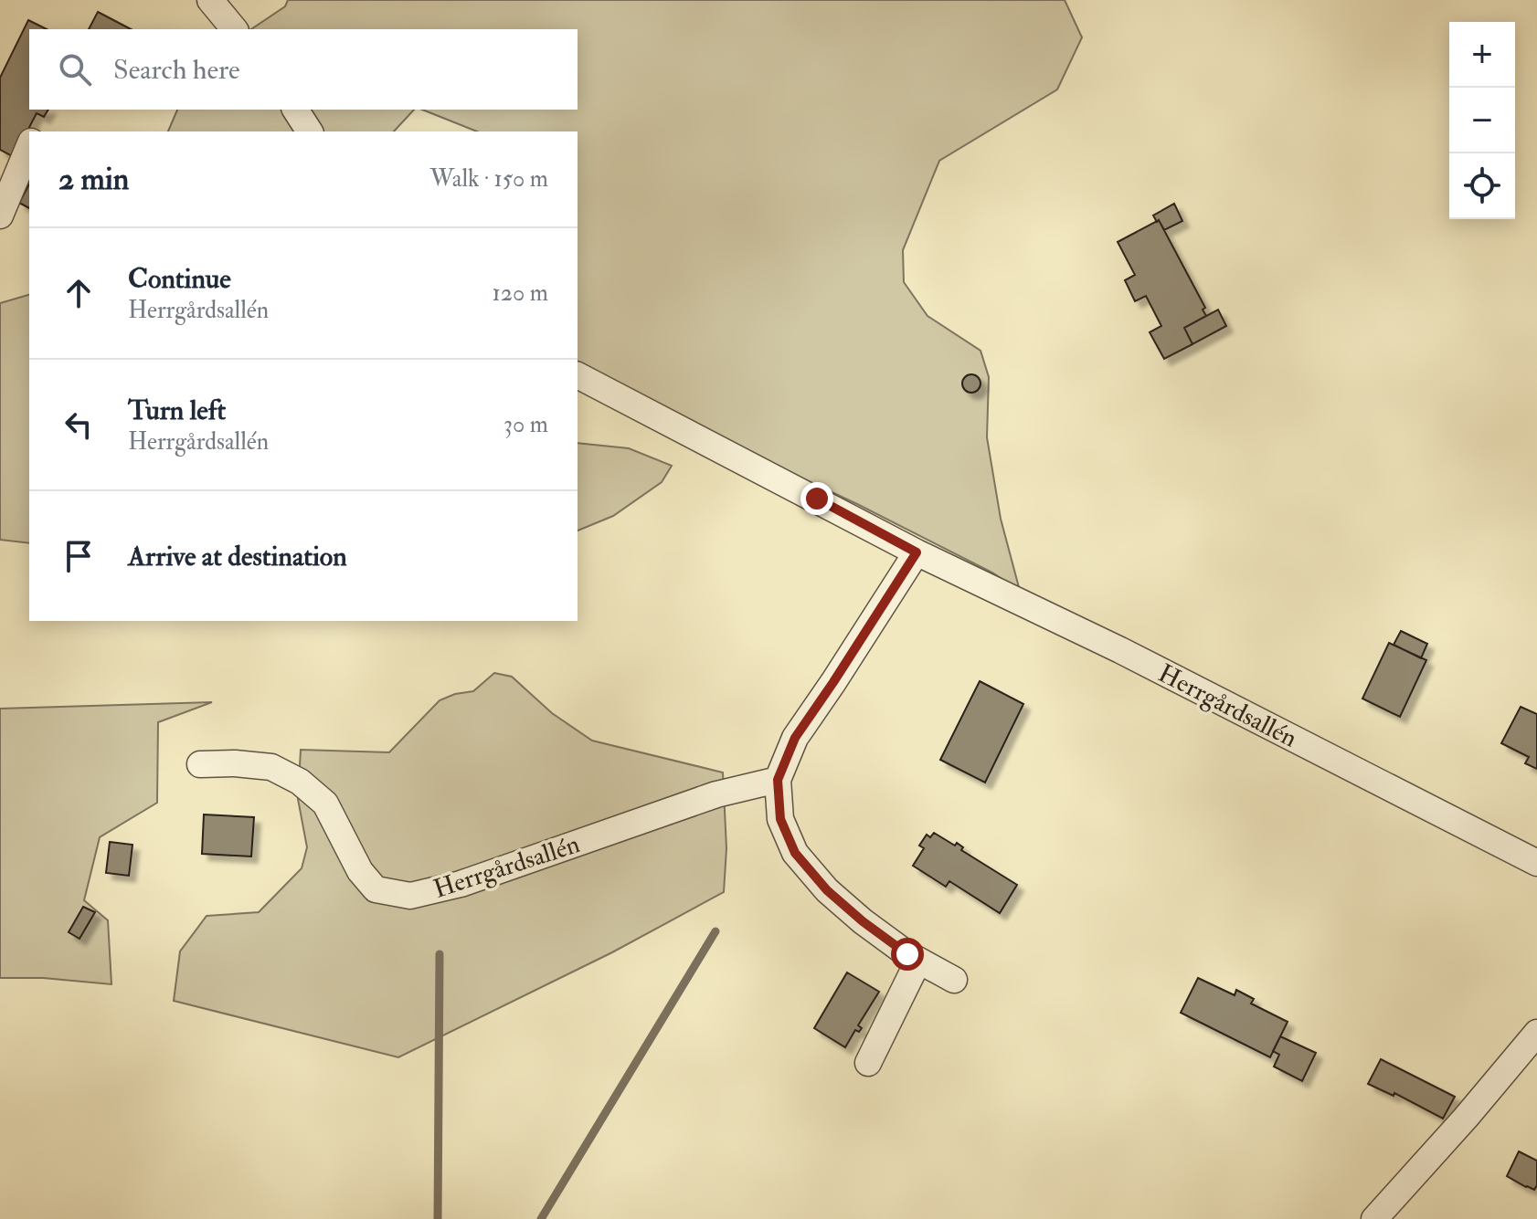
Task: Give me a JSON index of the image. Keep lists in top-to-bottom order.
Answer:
{
  "streets": {
    "street": ["Herrgårdsallén"]
  },
  "page": {
    "map_buttons": ["+", "−"],
    "search": "Search here",
    "heading": ["2 min", "Walk · 150 m"],
    "list": [
      ["Continue", "Herrgårdsallén", "120 m"],
      ["Turn left", "Herrgårdsallén", "30 m"],
      "Arrive at destination"
    ]
  }
}
